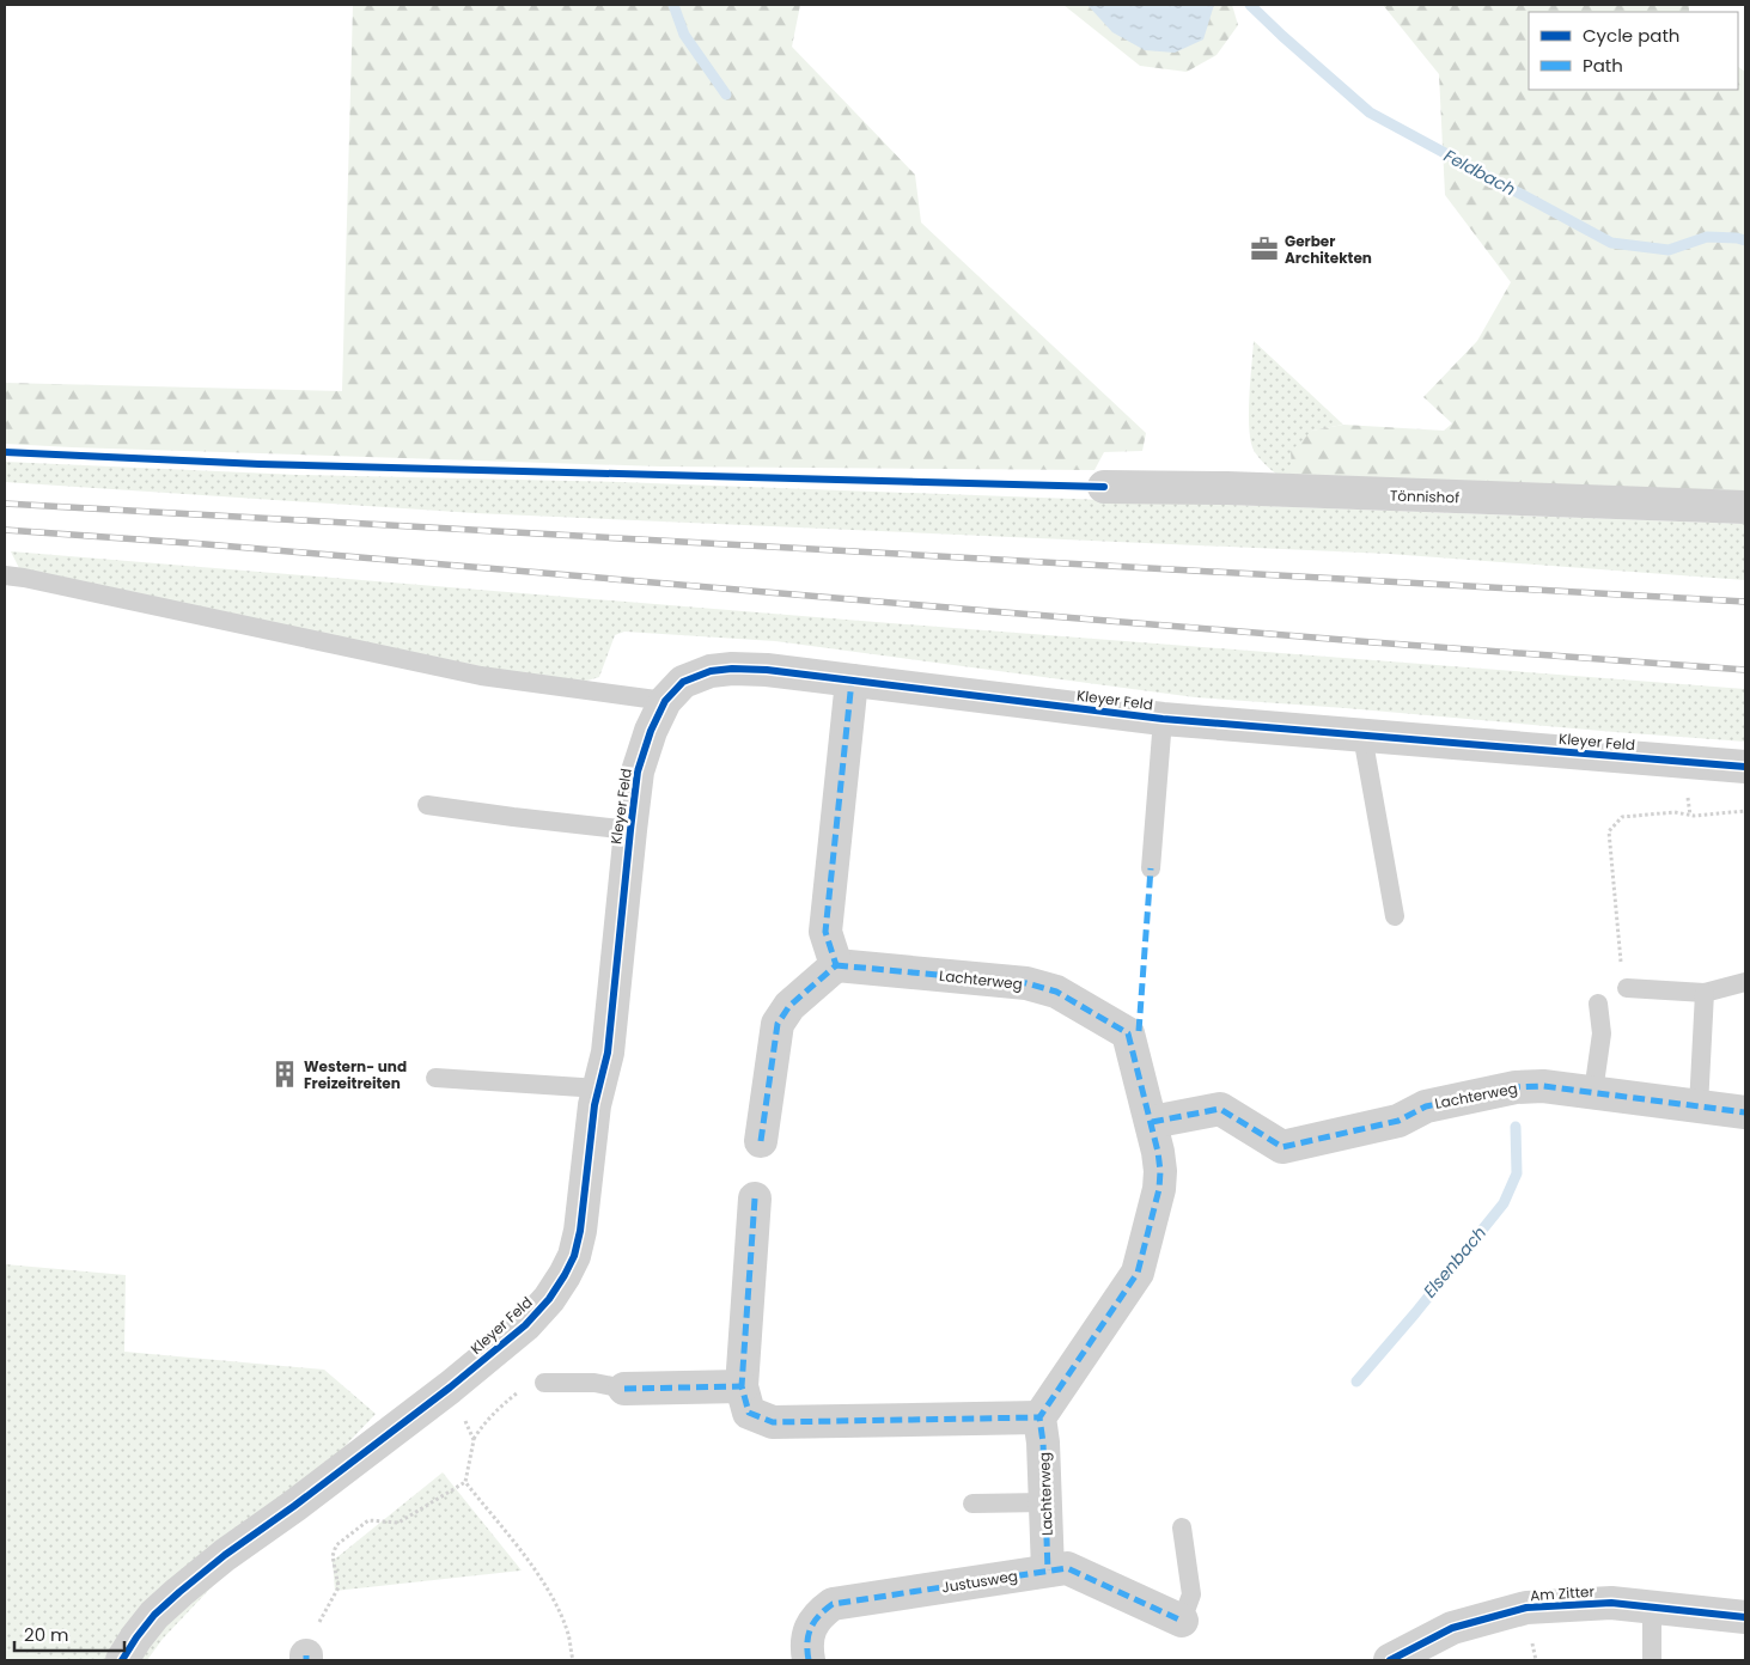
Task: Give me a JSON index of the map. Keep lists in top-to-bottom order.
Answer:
{
  "streets": {
    "street": [
      "Tönnishof",
      "Kleyer Feld",
      "Lachterweg",
      "Justusweg",
      "Am Zitter"
    ]
  },
  "crossings": [
    ["Lachterweg", "Justusweg"]
  ],
  "water": ["Feldbach", "Elsenbach"],
  "places": {
    "office": ["Gerber Architekten"],
    "building": ["Western- und Freizeitreiten"]
  },
  "legend": ["Cycle path", "Path"],
  "scale_bar": "20 m"
}
